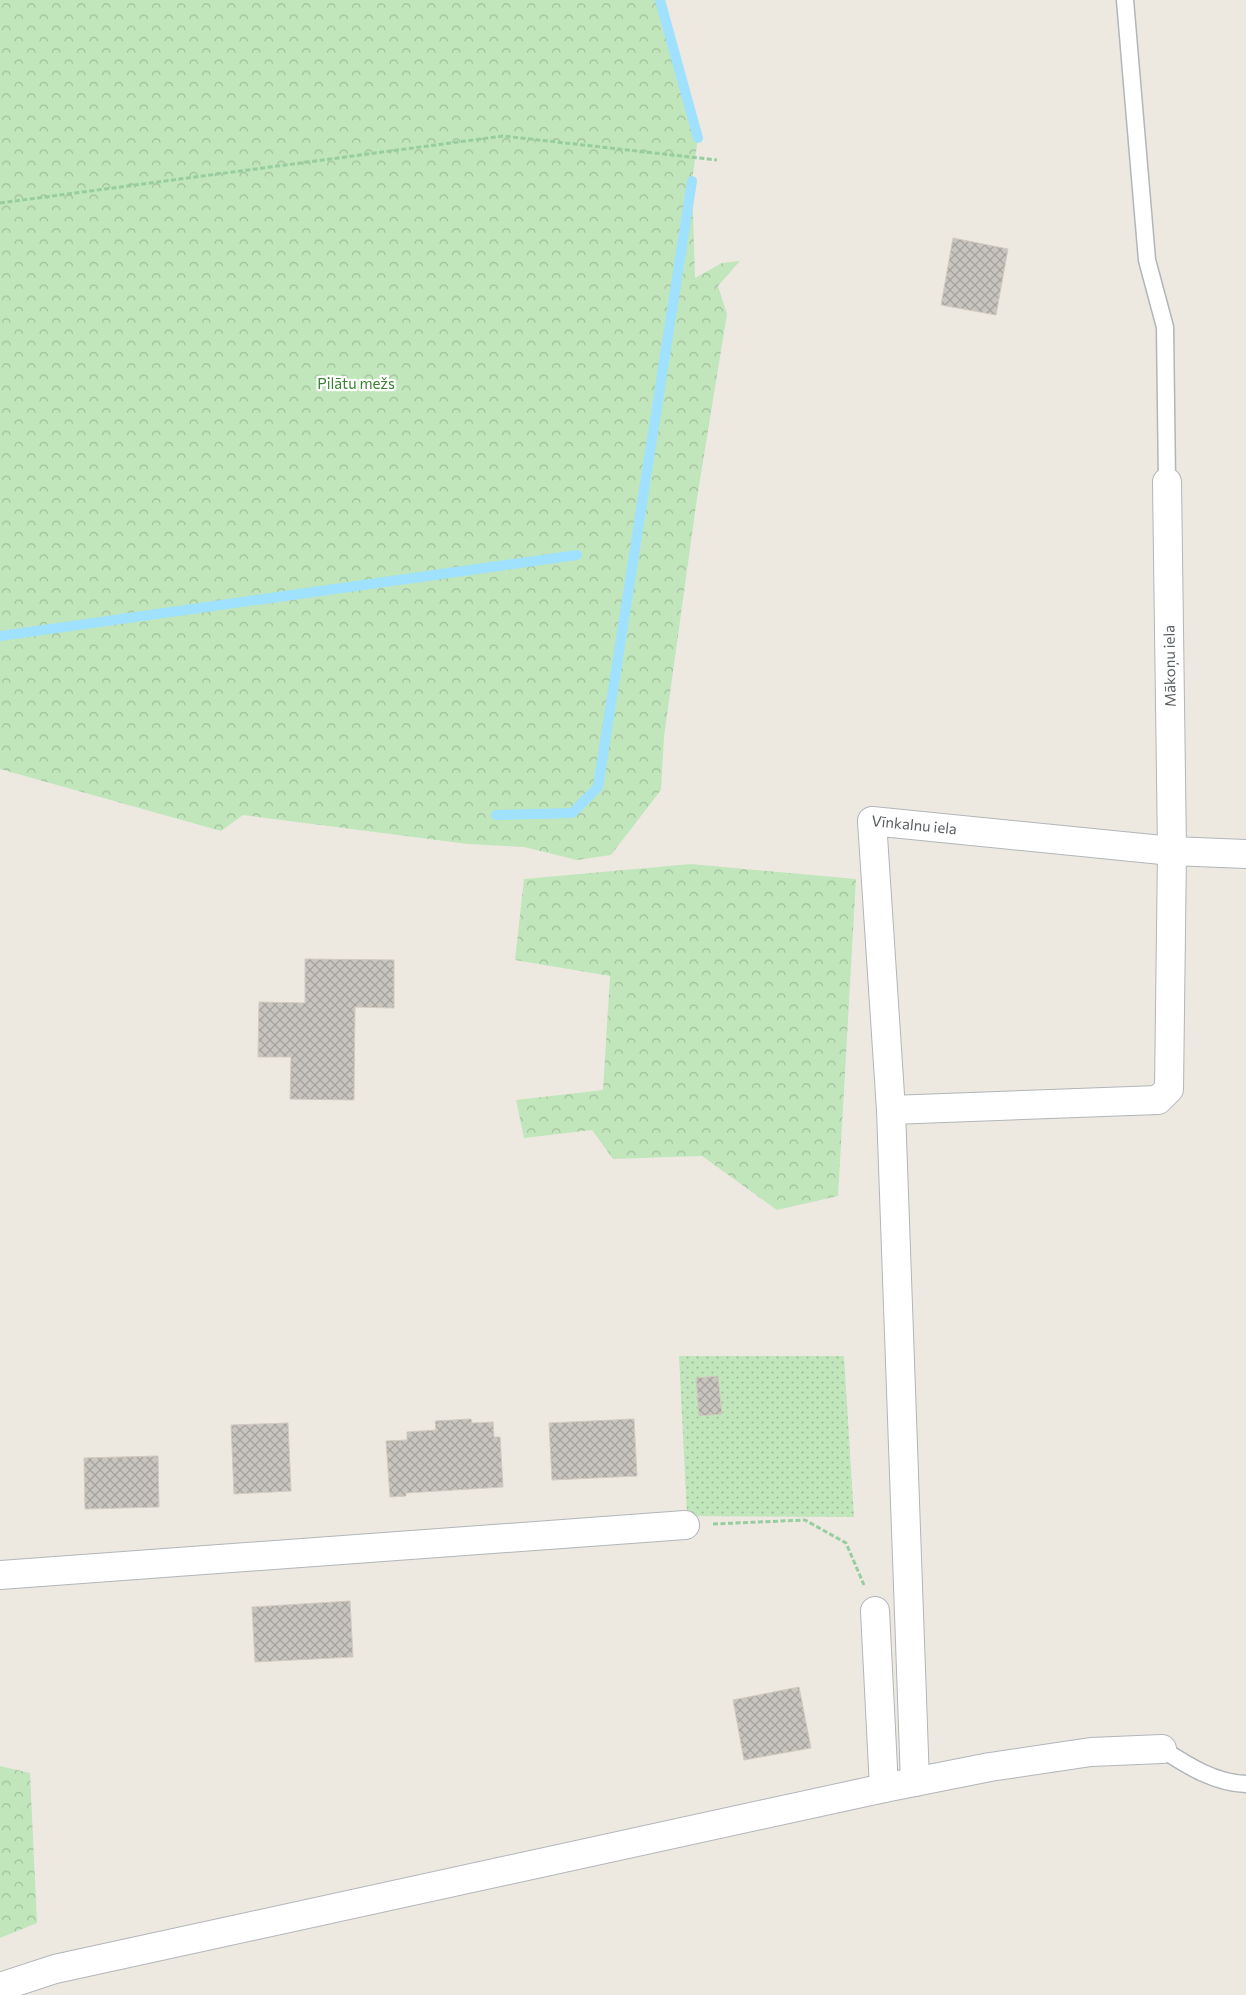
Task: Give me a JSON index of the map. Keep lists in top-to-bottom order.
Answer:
{
  "streets": {
    "street": ["Mākoņu iela", "Vīnkalnu iela"]
  },
  "crossings": [
    ["Mākoņu iela", "Vīnkalnu iela"]
  ],
  "parks": ["Pilātu mežs"]
}
